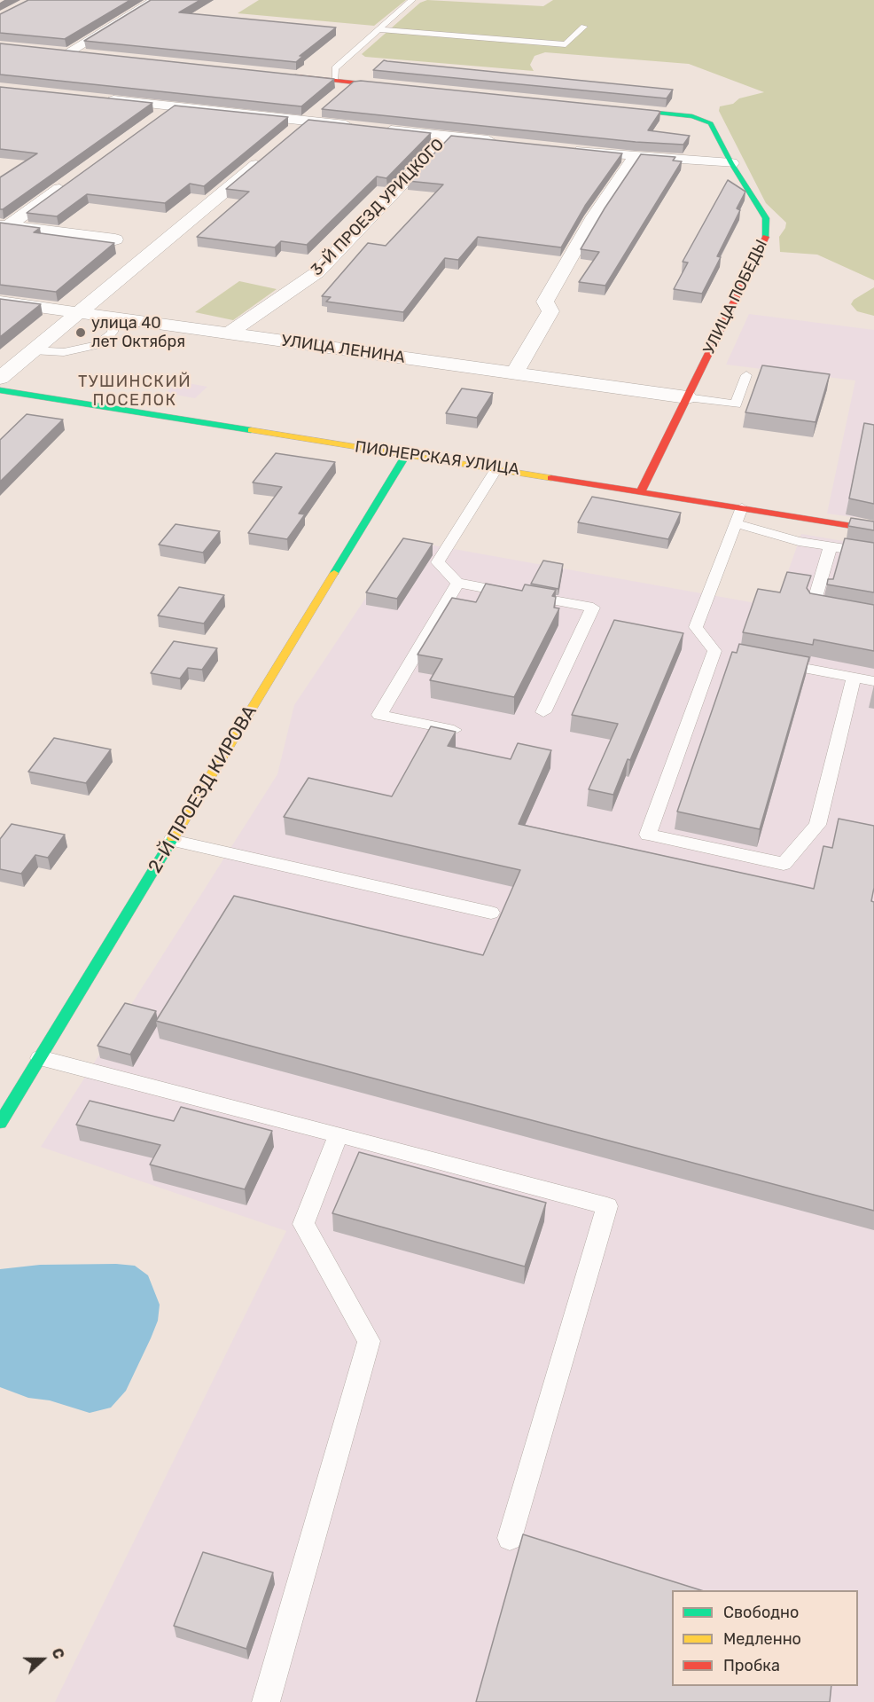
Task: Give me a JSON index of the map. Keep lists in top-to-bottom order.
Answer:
{
  "streets": {
    "street": [
      "3-Й ПРОЕЗД УРИЦКОГО",
      "УЛИЦА ПОБЕДЫ",
      "УЛИЦА ЛЕНИНА",
      "ПИОНЕРСКАЯ УЛИЦА",
      "2-Й ПРОЕЗД КИРОВА"
    ]
  },
  "crossings": [
    ["3-Й ПРОЕЗД УРИЦКОГО", "УЛИЦА ЛЕНИНА"],
    ["УЛИЦА ПОБЕДЫ", "УЛИЦА ЛЕНИНА"],
    ["УЛИЦА ПОБЕДЫ", "ПИОНЕРСКАЯ УЛИЦА"],
    ["ПИОНЕРСКАЯ УЛИЦА", "2-Й ПРОЕЗД КИРОВА"]
  ],
  "districts": ["ТУШИНСКИЙ ПОСЕЛОК"],
  "places": ["улица 40 лет Октября"],
  "legend": ["Свободно", "Медленно", "Пробка"],
  "north": "right"
}
